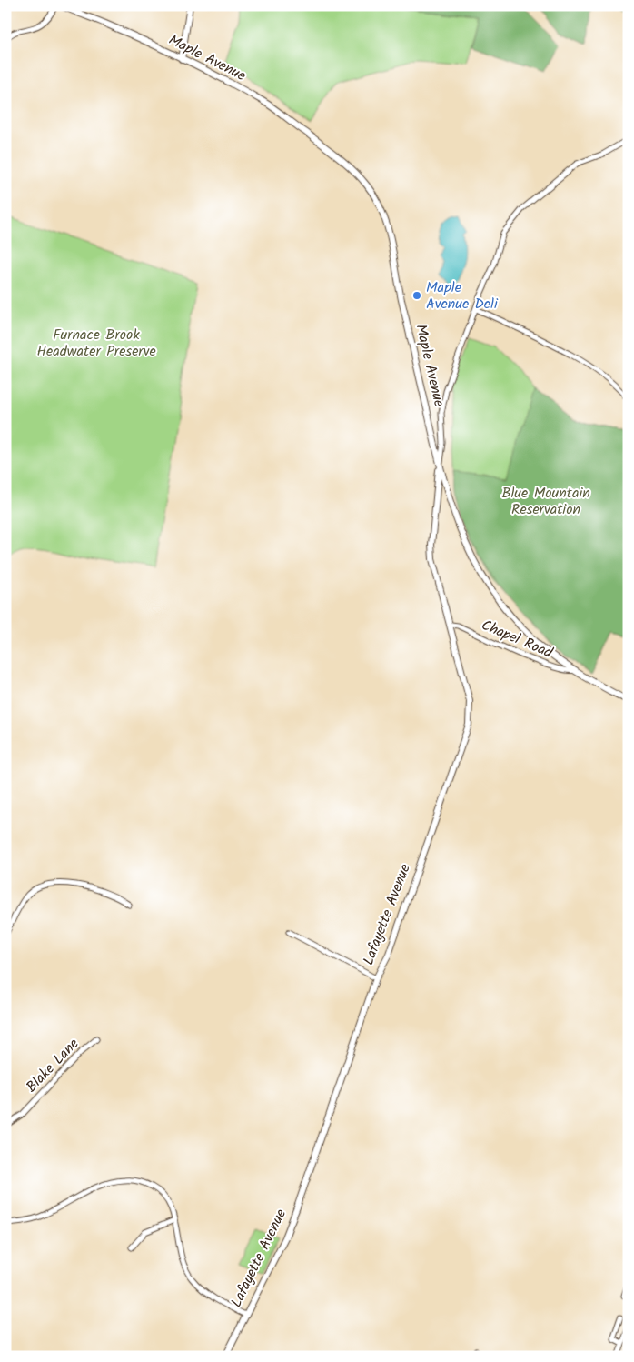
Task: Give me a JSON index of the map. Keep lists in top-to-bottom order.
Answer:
{
  "streets": {
    "street": [
      "Maple Avenue",
      "Chapel Road",
      "Lafayette Avenue",
      "Blake Lane"
    ]
  },
  "crossings": [
    ["Maple Avenue", "Chapel Road"],
    ["Maple Avenue", "Lafayette Avenue"],
    ["Chapel Road", "Lafayette Avenue"]
  ],
  "parks": ["Furnace Brook Headwater Preserve", "Blue Mountain Reservation"],
  "places": ["Maple Avenue Deli"]
}
